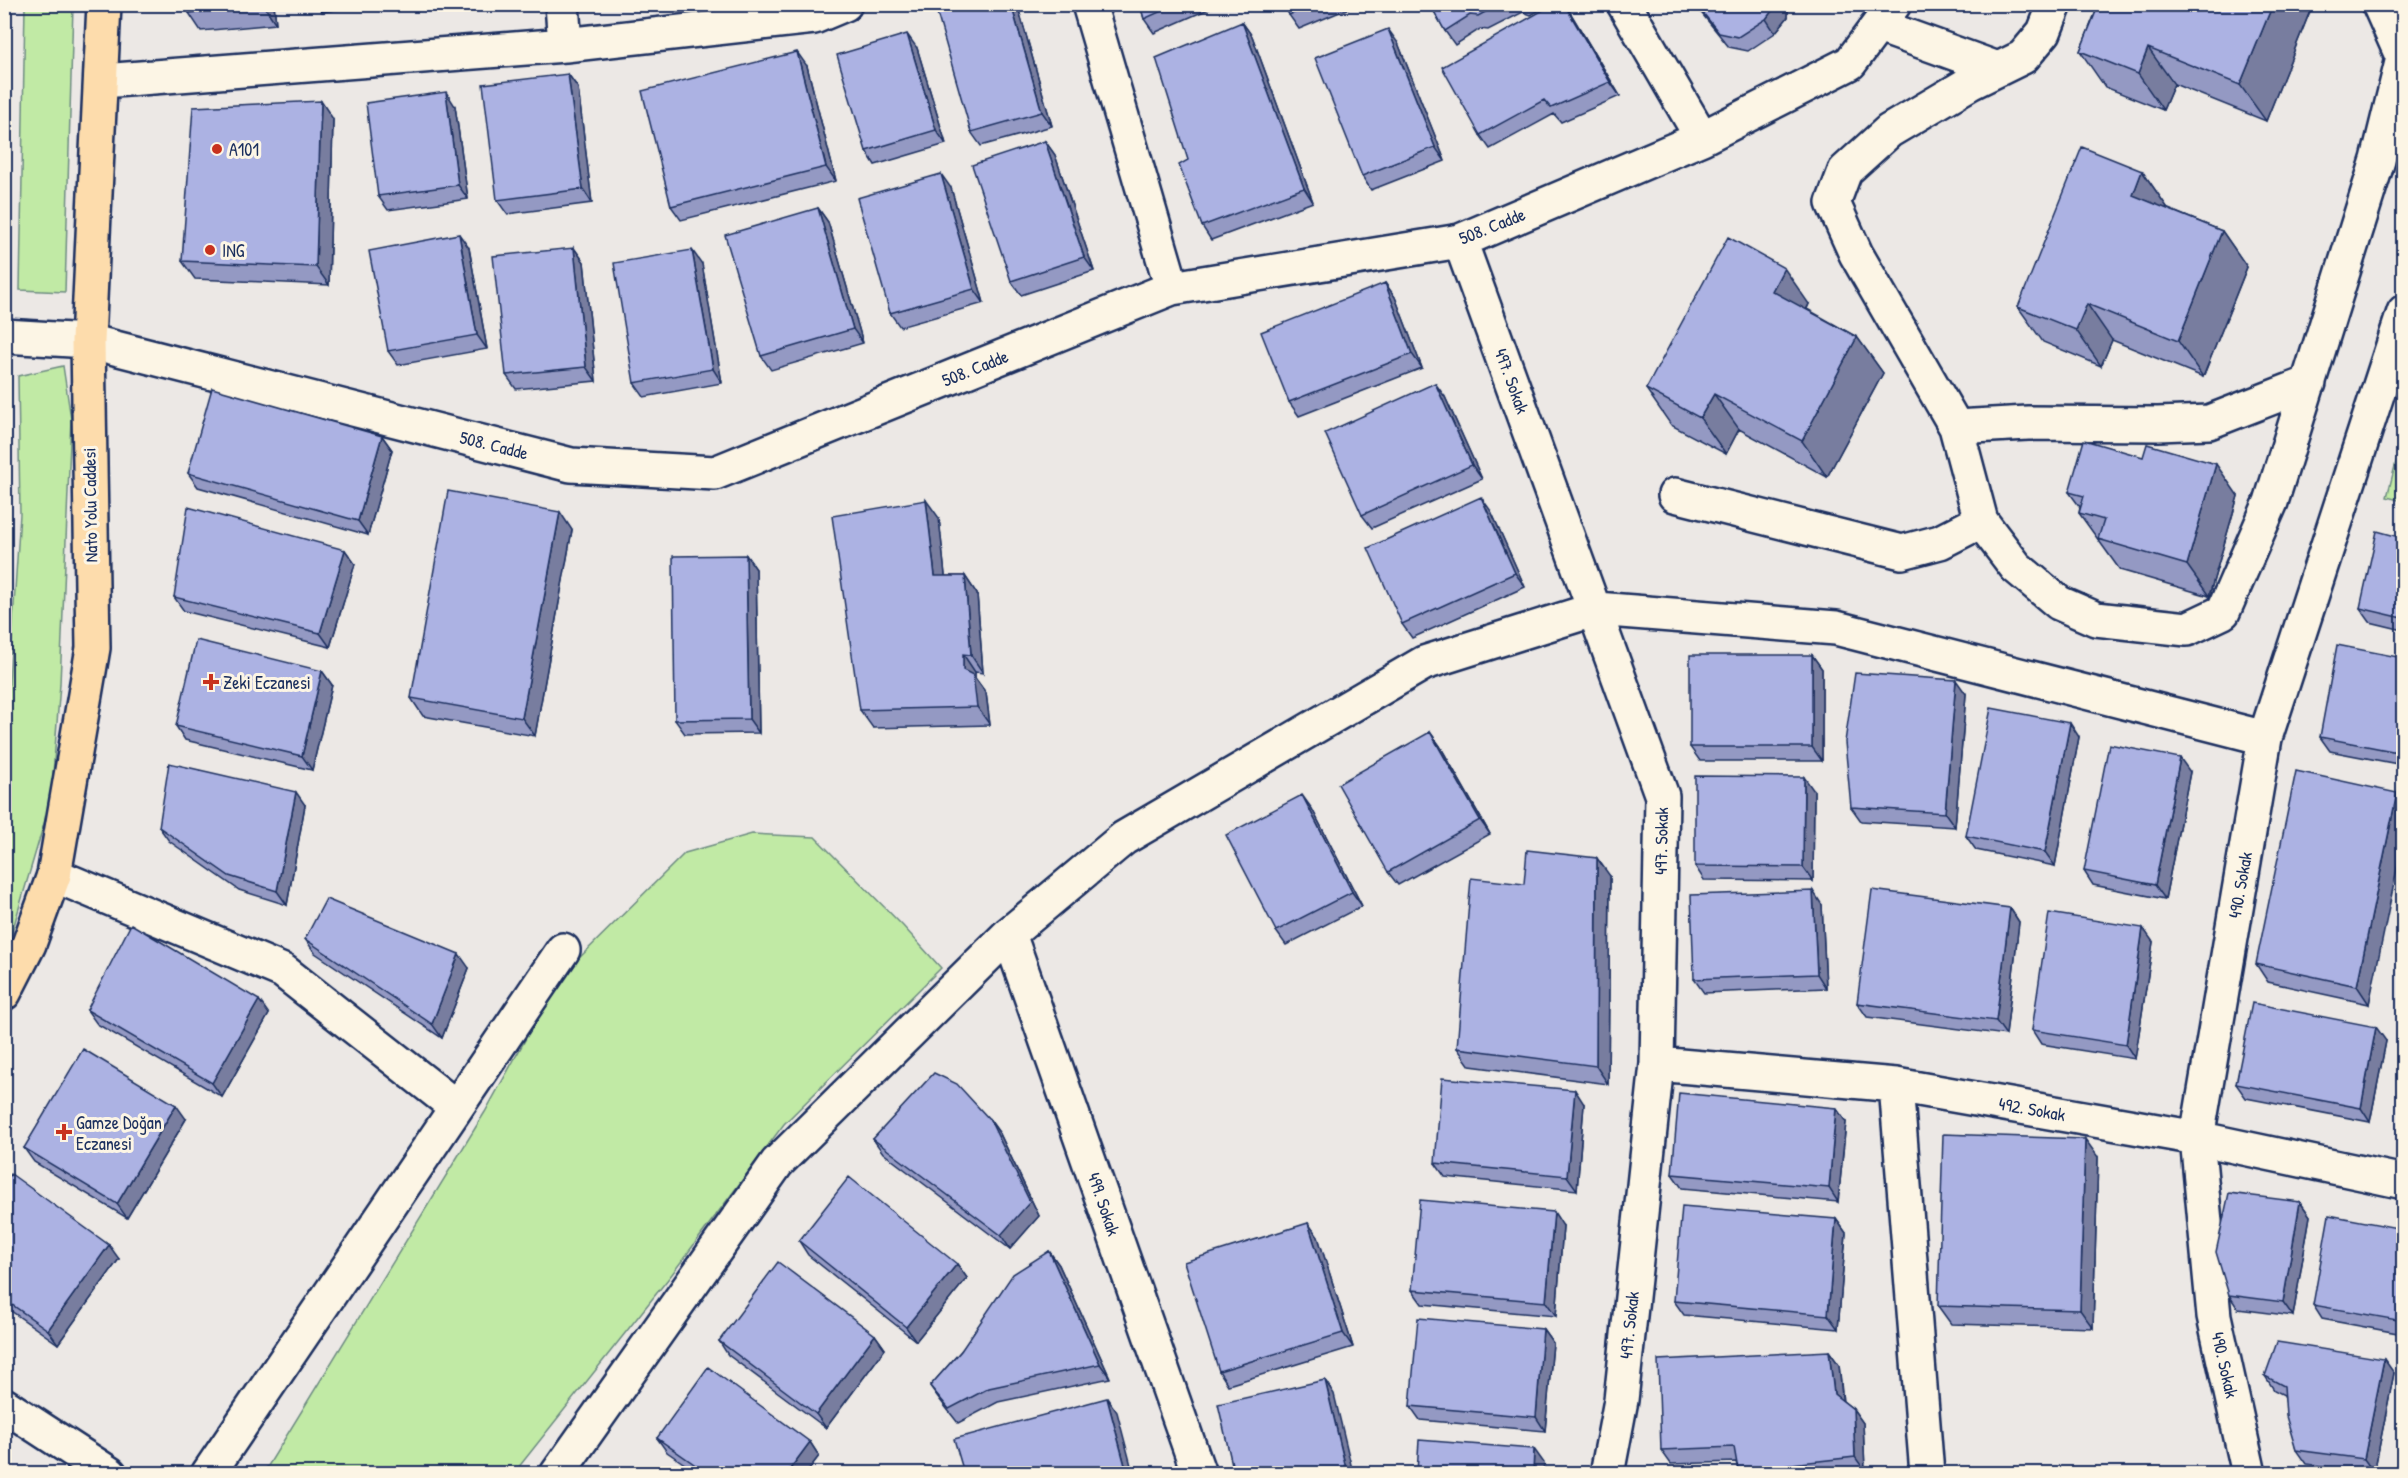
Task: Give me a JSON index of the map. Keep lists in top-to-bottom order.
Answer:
{
  "streets": {
    "main road": ["Nato Yolu Caddesi"],
    "street": [
      "508. Cadde",
      "497. Sokak",
      "490. Sokak",
      "492. Sokak",
      "499. Sokak"
    ]
  },
  "crossings": [
    ["508. Cadde", "497. Sokak"],
    ["508. Cadde", "Nato Yolu Caddesi"],
    ["497. Sokak", "492. Sokak"],
    ["490. Sokak", "492. Sokak"]
  ],
  "places": {
    "other": ["A101", "ING"],
    "health": ["Zeki Eczanesi", "Gamze Doğan Eczanesi"]
  }
}
